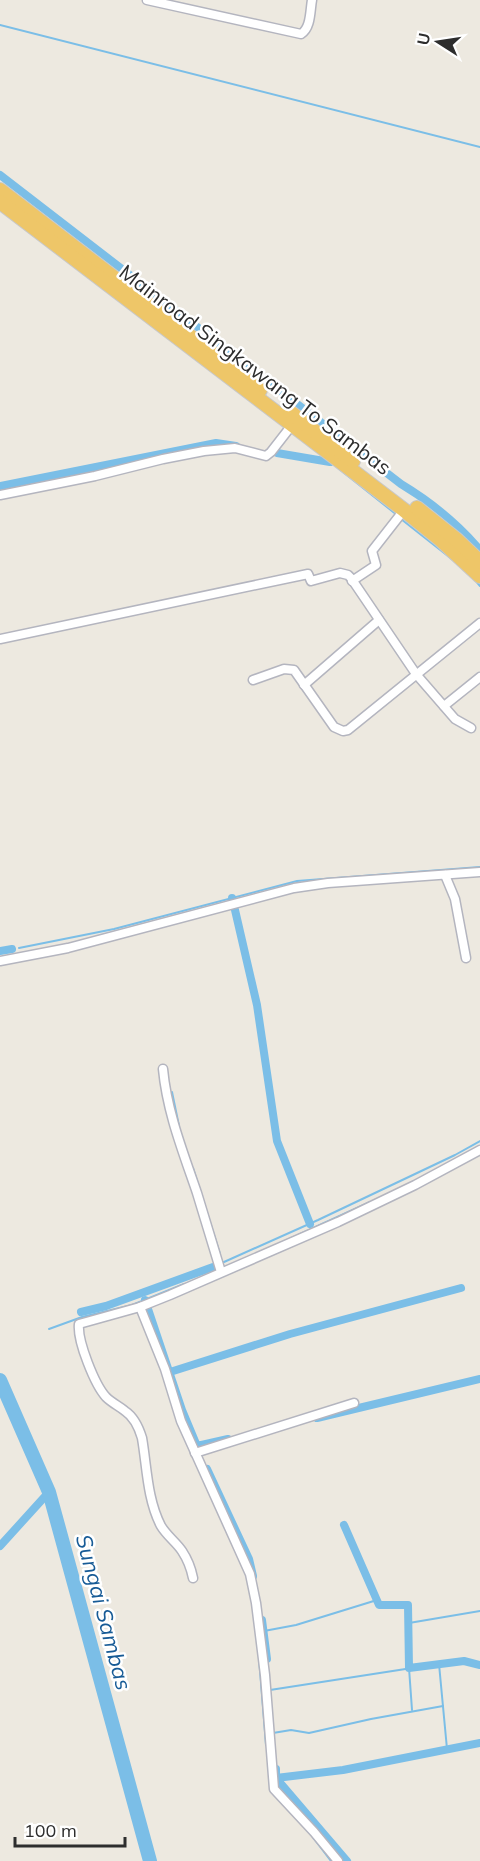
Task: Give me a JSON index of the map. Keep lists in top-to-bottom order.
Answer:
{
  "streets": {
    "highway": ["Mainroad Singkawang To Sambas"]
  },
  "water": ["Sungai Sambas"],
  "scale_bar": "100 m",
  "north": "left"
}
